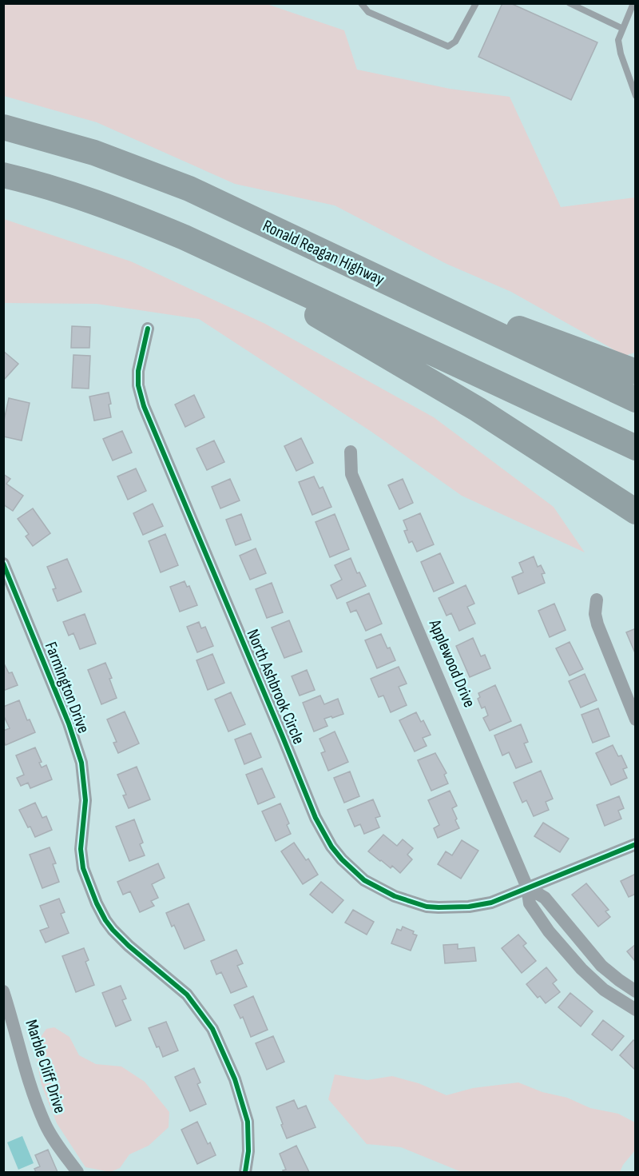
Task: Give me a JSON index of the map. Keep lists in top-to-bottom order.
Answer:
{
  "streets": {
    "highway": ["Ronald Reagan Highway"],
    "street": [
      "Applewood Drive",
      "North Ashbrook Circle",
      "Farmington Drive",
      "Marble Cliff Drive"
    ]
  },
  "crossings": [
    ["Applewood Drive", "North Ashbrook Circle"]
  ]
}
